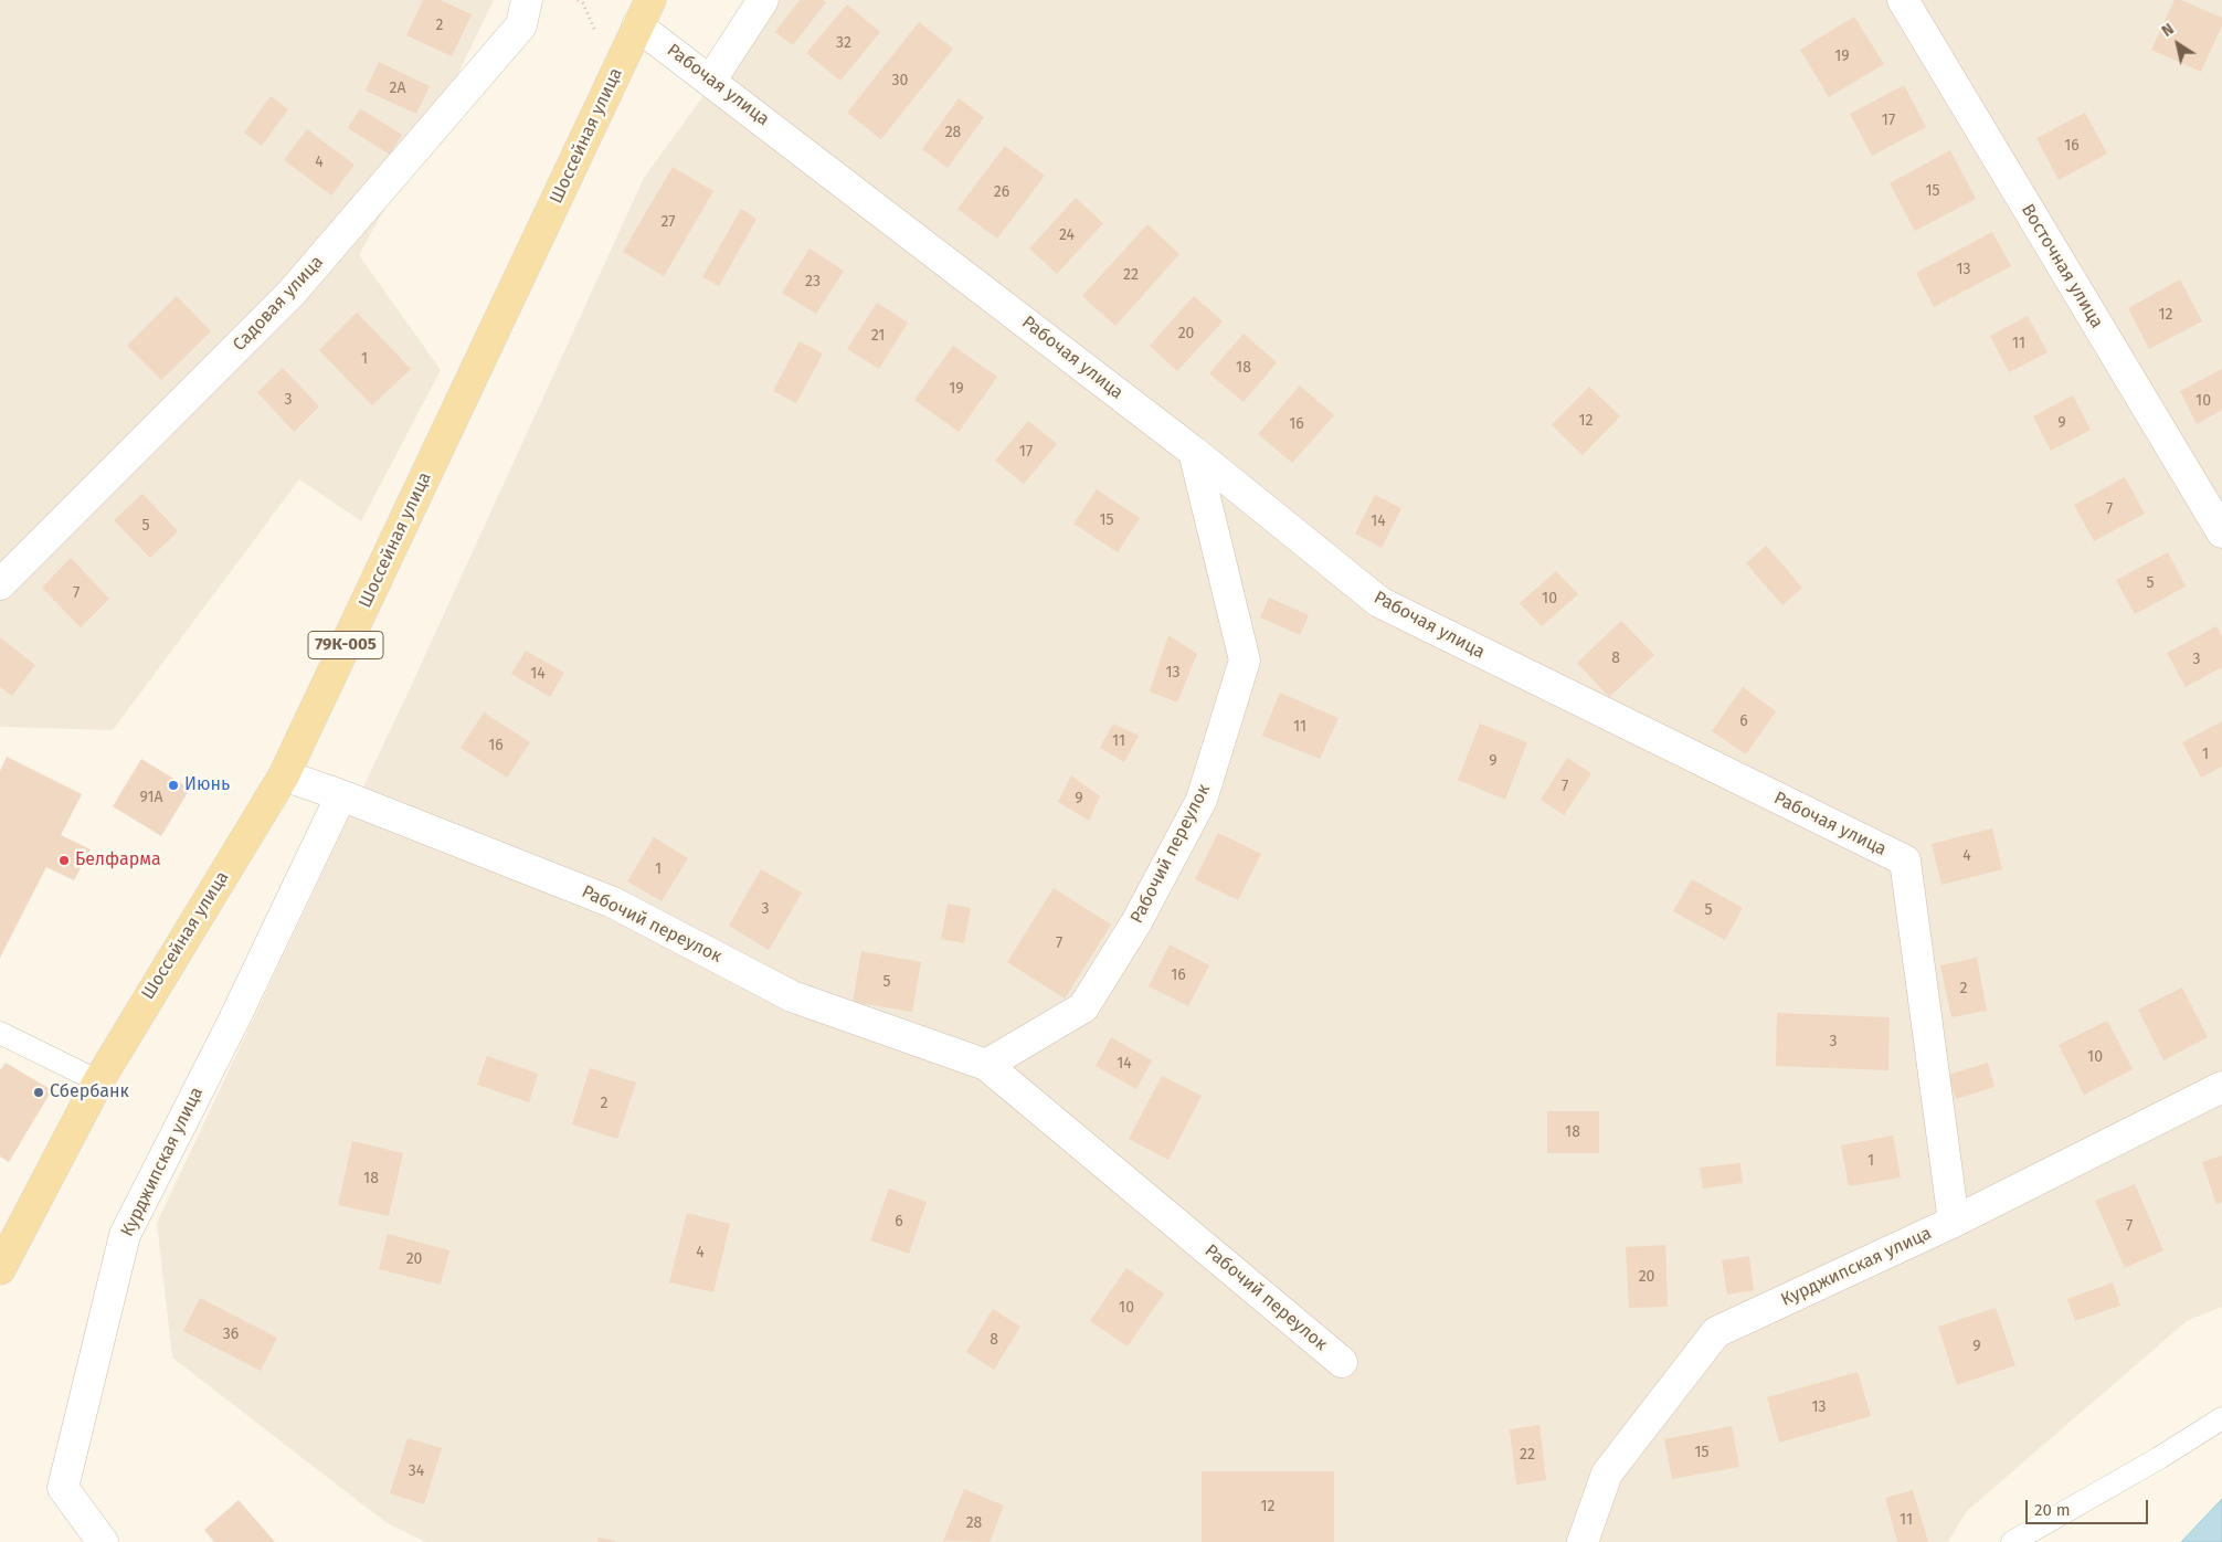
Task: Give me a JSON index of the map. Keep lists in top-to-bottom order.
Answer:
{
  "streets": {
    "main road": ["Шоссейная улица", "79К-005"],
    "street": [
      "Рабочая улица",
      "Восточная улица",
      "Садовая улица",
      "Рабочий переулок",
      "Курджипская улица"
    ]
  },
  "crossings": [
    ["Рабочая улица", "Шоссейная улица"],
    ["Рабочая улица", "Рабочий переулок"],
    ["Рабочая улица", "Курджипская улица"],
    ["Шоссейная улица", "Рабочий переулок"],
    ["Рабочий переулок", "Курджипская улица"]
  ],
  "places": ["Июнь", "Белфарма", "Сбербанк"],
  "house_numbers": [
    "2",
    "32",
    "19",
    "30",
    "2А",
    "17",
    "28",
    "16",
    "4",
    "15",
    "26",
    "27",
    "24",
    "13",
    "22",
    "23",
    "12",
    "20",
    "21",
    "11",
    "1",
    "18",
    "19",
    "3",
    "10",
    "12",
    "9",
    "16",
    "17",
    "7",
    "15",
    "14",
    "5",
    "5",
    "7",
    "10",
    "8",
    "3",
    "13",
    "14",
    "6",
    "11",
    "11",
    "16",
    "1",
    "9",
    "7",
    "91А",
    "9",
    "4",
    "1",
    "3",
    "5",
    "7",
    "16",
    "5",
    "2",
    "3",
    "10",
    "14",
    "2",
    "18",
    "1",
    "18",
    "6",
    "7",
    "4",
    "20",
    "20",
    "10",
    "36",
    "8",
    "9",
    "13",
    "15",
    "22",
    "34",
    "12",
    "11",
    "28"
  ],
  "scale_bar": "20 m",
  "north": "top left"
}
